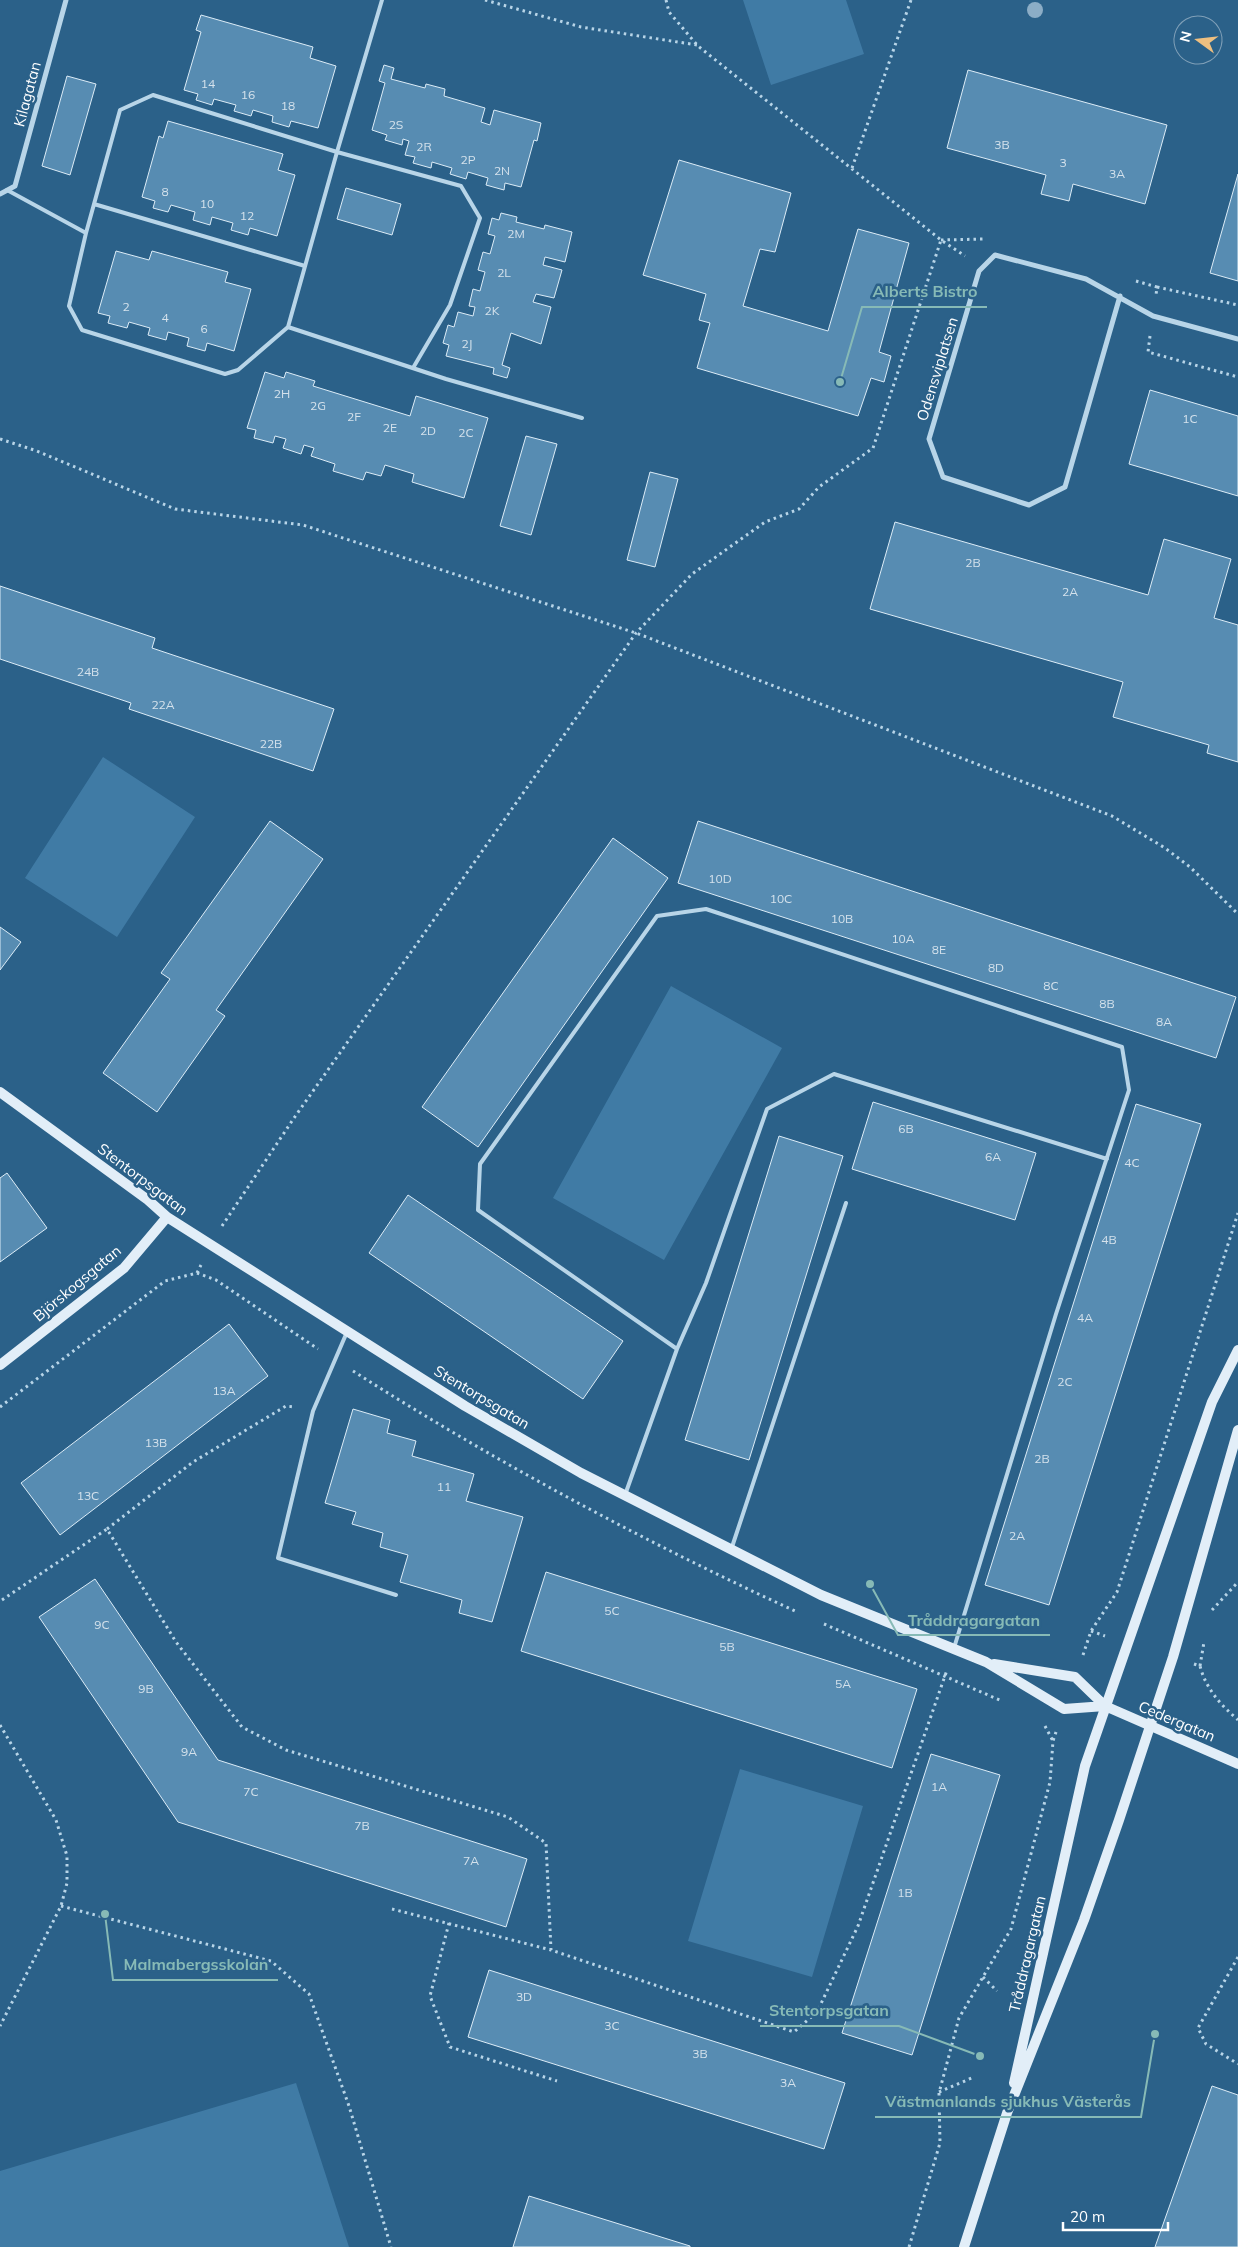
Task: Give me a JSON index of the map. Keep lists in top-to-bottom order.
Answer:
{
  "streets": {
    "street": [
      "Kilagatan",
      "Odensviplatsen",
      "Stentorpsgatan",
      "Björskogsgatan",
      "Cedergatan",
      "Tråddragargatan"
    ]
  },
  "crossings": [
    ["Stentorpsgatan", "Björskogsgatan"],
    ["Cedergatan", "Tråddragargatan"]
  ],
  "places": [
    "Alberts Bistro",
    "Tråddragargatan",
    "Malmabergsskolan",
    "Västmanlands sjukhus Västerås",
    "Stentorpsgatan"
  ],
  "house_numbers": [
    "14",
    "16",
    "18",
    "2S",
    "3B",
    "2R",
    "2P",
    "3",
    "2N",
    "3A",
    "8",
    "10",
    "12",
    "2M",
    "2L",
    "2",
    "2K",
    "4",
    "6",
    "2J",
    "2H",
    "2G",
    "2F",
    "1C",
    "2E",
    "2D",
    "2C",
    "2B",
    "2A",
    "24B",
    "22A",
    "22B",
    "10D",
    "10C",
    "10B",
    "10A",
    "8E",
    "8D",
    "8C",
    "8B",
    "8A",
    "6B",
    "6A",
    "4C",
    "4B",
    "4A",
    "2C",
    "13A",
    "13B",
    "2B",
    "11",
    "13C",
    "2A",
    "5C",
    "9C",
    "5B",
    "5A",
    "9B",
    "9A",
    "1A",
    "7C",
    "7B",
    "7A",
    "1B",
    "3D",
    "3C",
    "3B",
    "3A"
  ],
  "scale_bar": "20 m",
  "north": "left"
}
